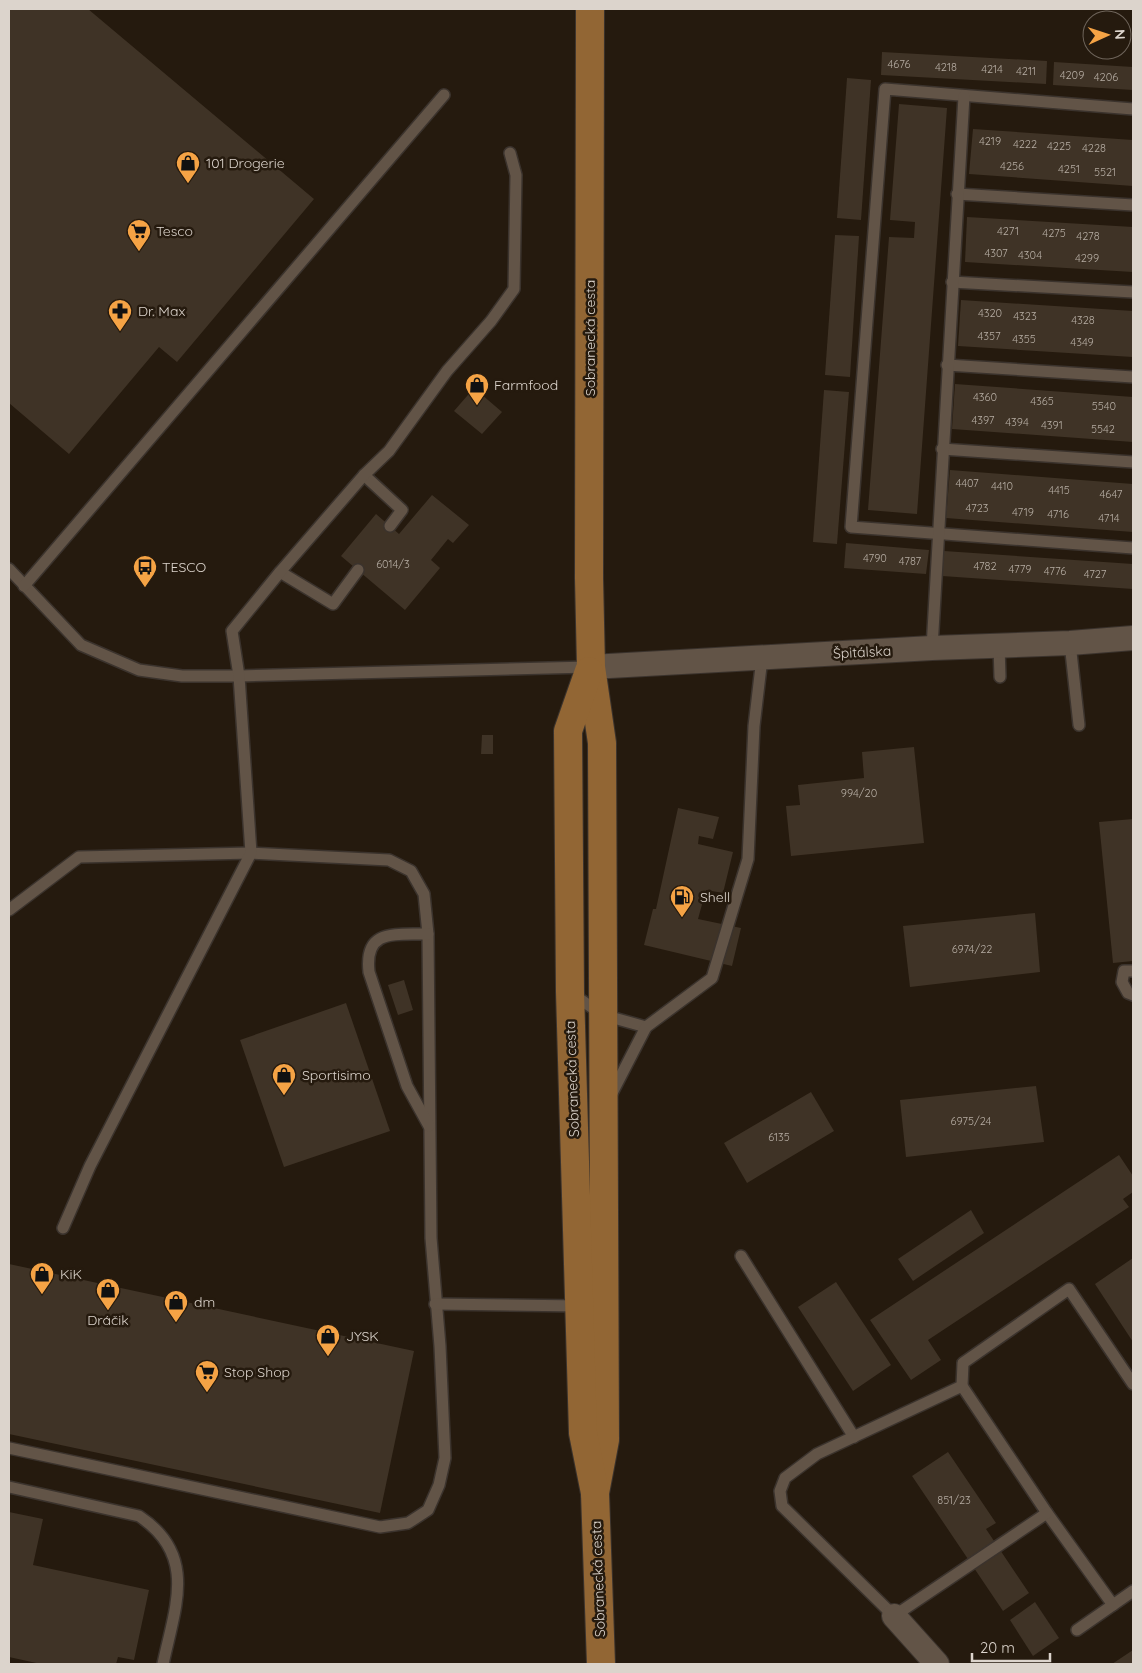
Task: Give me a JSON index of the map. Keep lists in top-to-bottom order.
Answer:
{
  "streets": {
    "main road": ["Sobranecká cesta"],
    "street": ["Špitálska"]
  },
  "crossings": [
    ["Sobranecká cesta", "Špitálska"]
  ],
  "places": {
    "shop": [
      "101 Drogerie",
      "Farmfood",
      "Sportisimo",
      "KiK",
      "Dráčik",
      "dm",
      "JYSK"
    ],
    "supermarket": ["Tesco", "Stop Shop"],
    "pharmacy": ["Dr. Max"],
    "bus stop": ["TESCO"],
    "fuel station": ["Shell"]
  },
  "house_numbers": [
    "4676",
    "4218",
    "4214",
    "4211",
    "4209",
    "4206",
    "4219",
    "4222",
    "4225",
    "4228",
    "4256",
    "4251",
    "5521",
    "4271",
    "4275",
    "4278",
    "4307",
    "4304",
    "4299",
    "4320",
    "4323",
    "4328",
    "4357",
    "4355",
    "4349",
    "4360",
    "4365",
    "5540",
    "4397",
    "4394",
    "4391",
    "5542",
    "4407",
    "4410",
    "4415",
    "4647",
    "4723",
    "4719",
    "4716",
    "4714",
    "4790",
    "4787",
    "6014/3",
    "4782",
    "4779",
    "4776",
    "4727",
    "994/20",
    "6974/22",
    "6975/24",
    "6135",
    "851/23"
  ],
  "scale_bar": "20 m",
  "north": "right"
}
